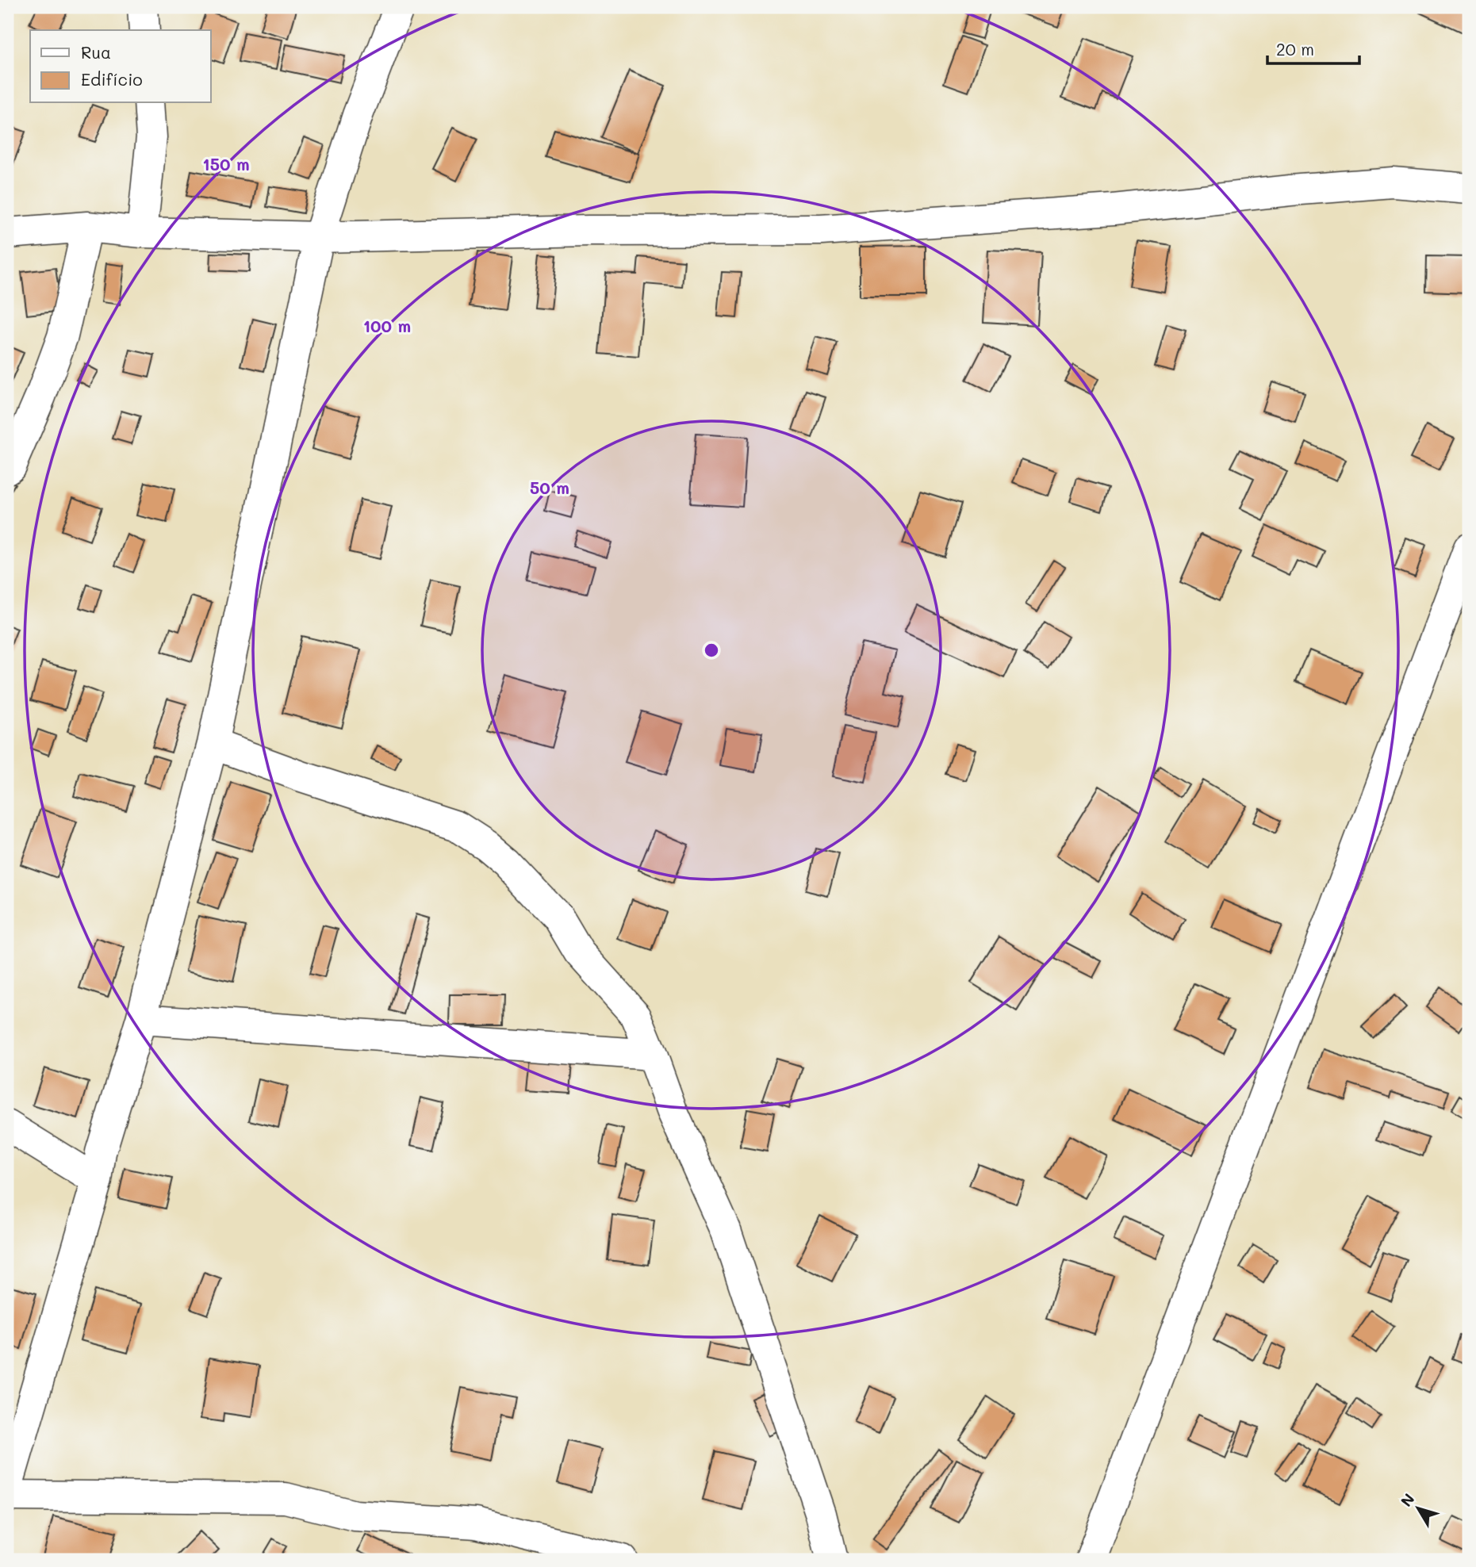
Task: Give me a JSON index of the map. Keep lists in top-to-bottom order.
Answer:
{
  "legend": ["Rua", "Edifício"],
  "scale_bar": "20 m",
  "north": "top left",
  "rings": ["150 m", "100 m", "50 m"]
}
